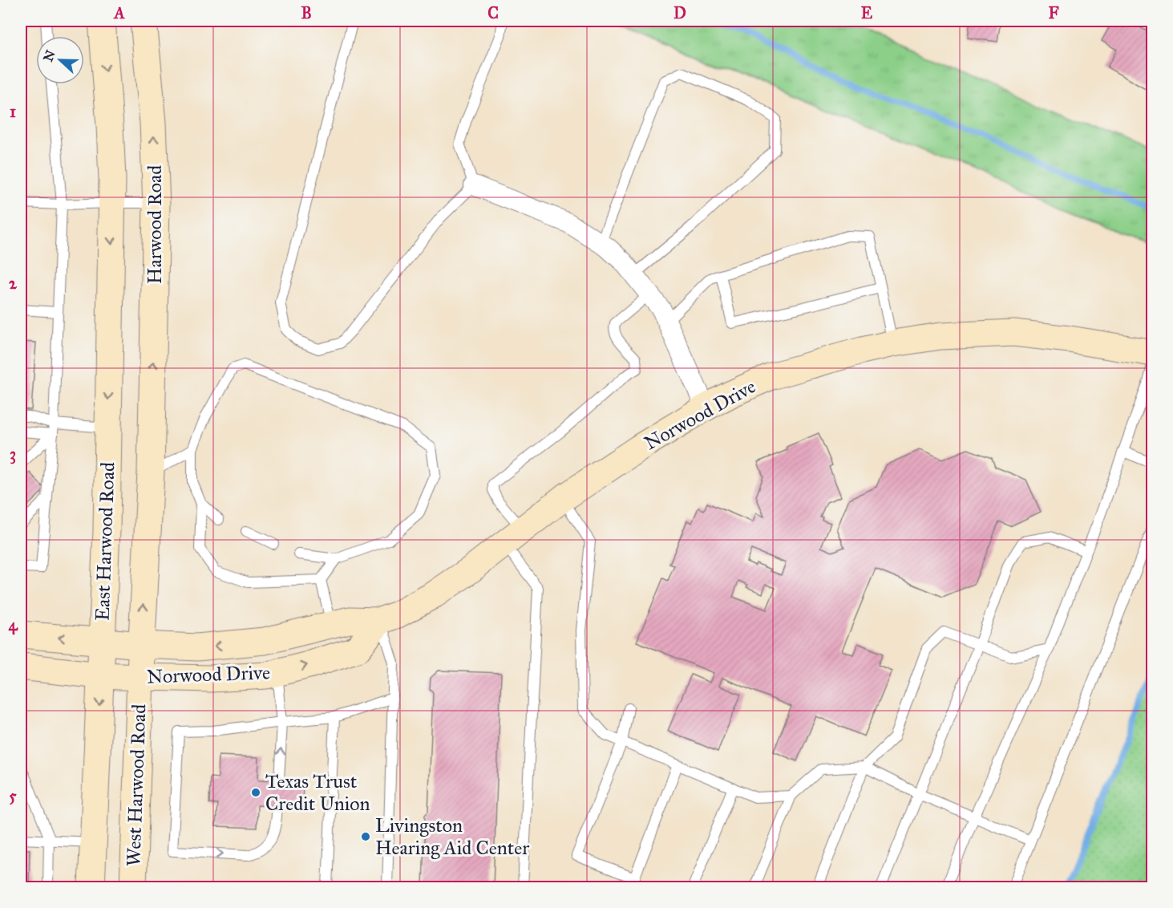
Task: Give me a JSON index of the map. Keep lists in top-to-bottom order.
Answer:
{
  "streets": {
    "main road": [
      "Harwood Road",
      "Norwood Drive",
      "East Harwood Road",
      "West Harwood Road"
    ]
  },
  "crossings": [
    ["Norwood Drive", "East Harwood Road"],
    ["Norwood Drive", "West Harwood Road"],
    ["East Harwood Road", "West Harwood Road"]
  ],
  "places": ["Texas Trust Credit Union", "Livingston Hearing Aid Center"],
  "north": "left",
  "grid": {
    "columns": [
      "A",
      "B",
      "C",
      "D",
      "E",
      "F"
    ],
    "rows": [
      "1",
      "2",
      "3",
      "4",
      "5"
    ]
  }
}
